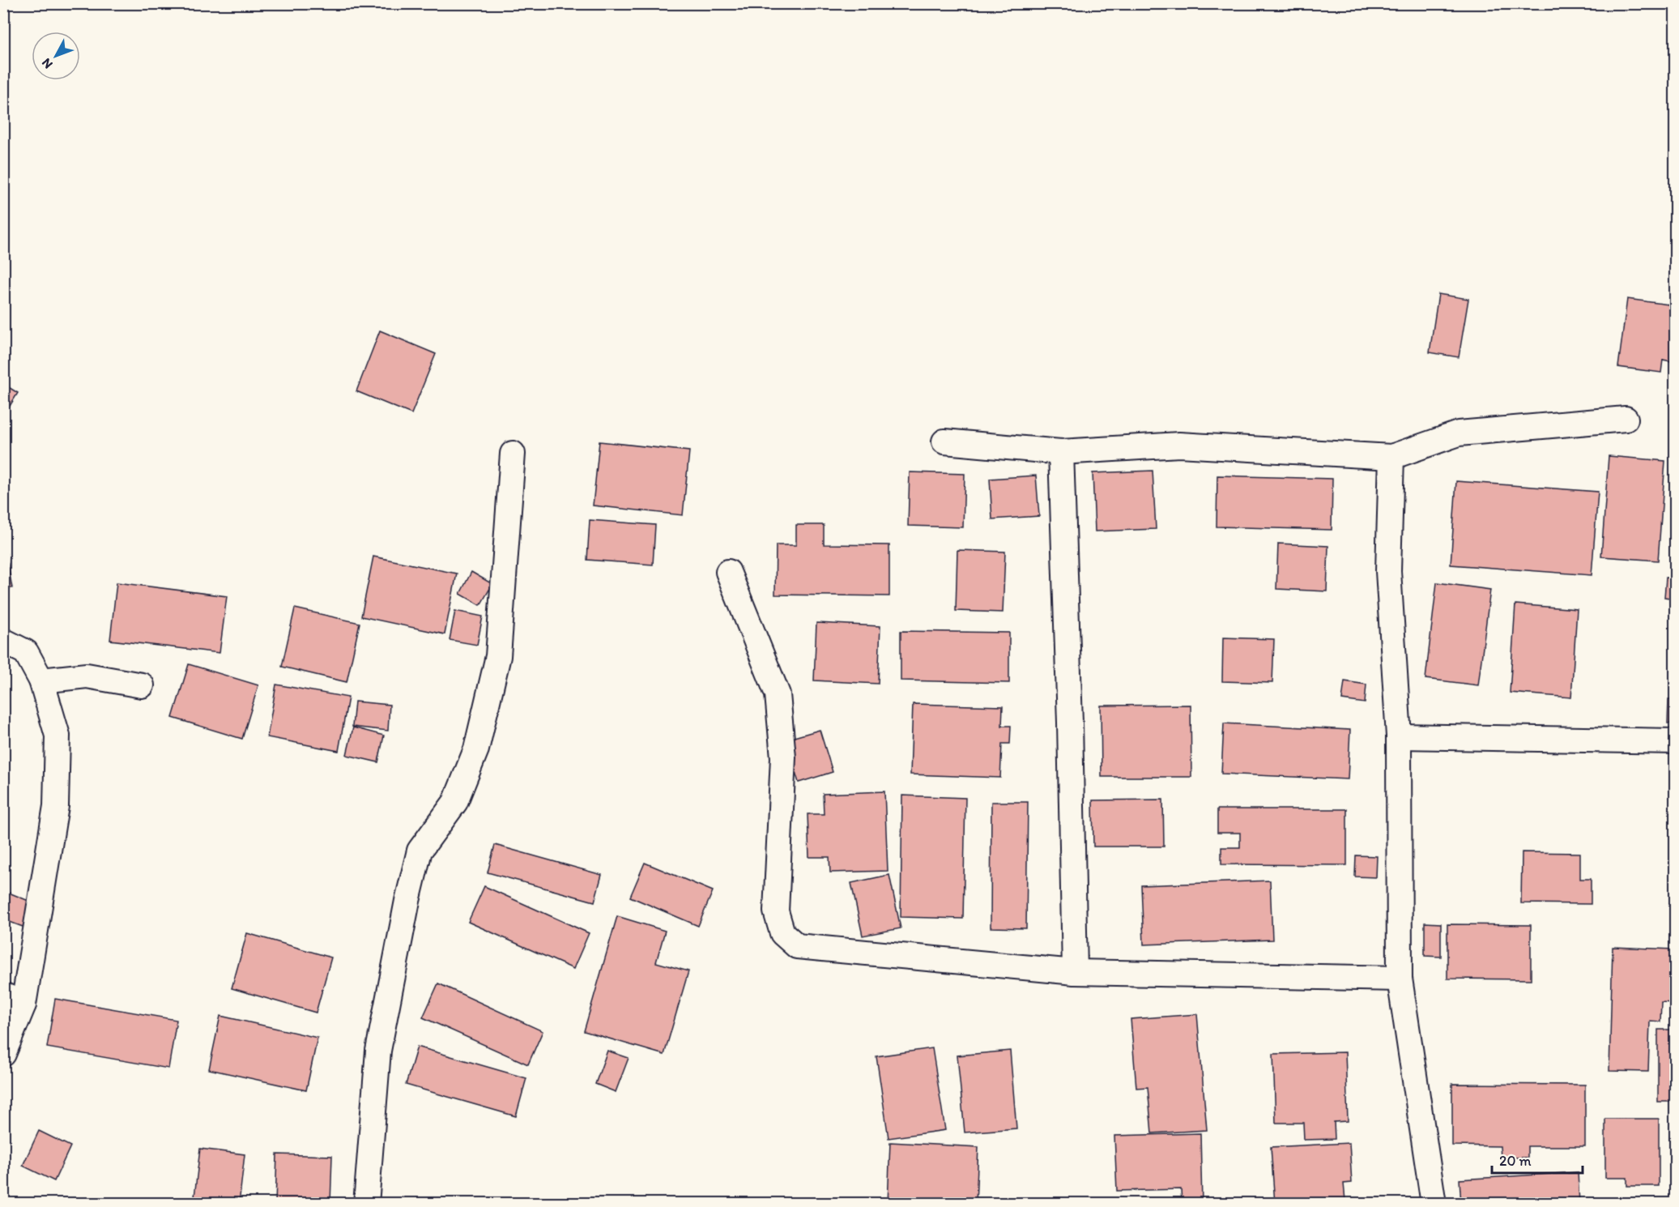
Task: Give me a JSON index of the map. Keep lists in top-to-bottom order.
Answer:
{
  "scale_bar": "20 m",
  "north": "bottom left"
}
